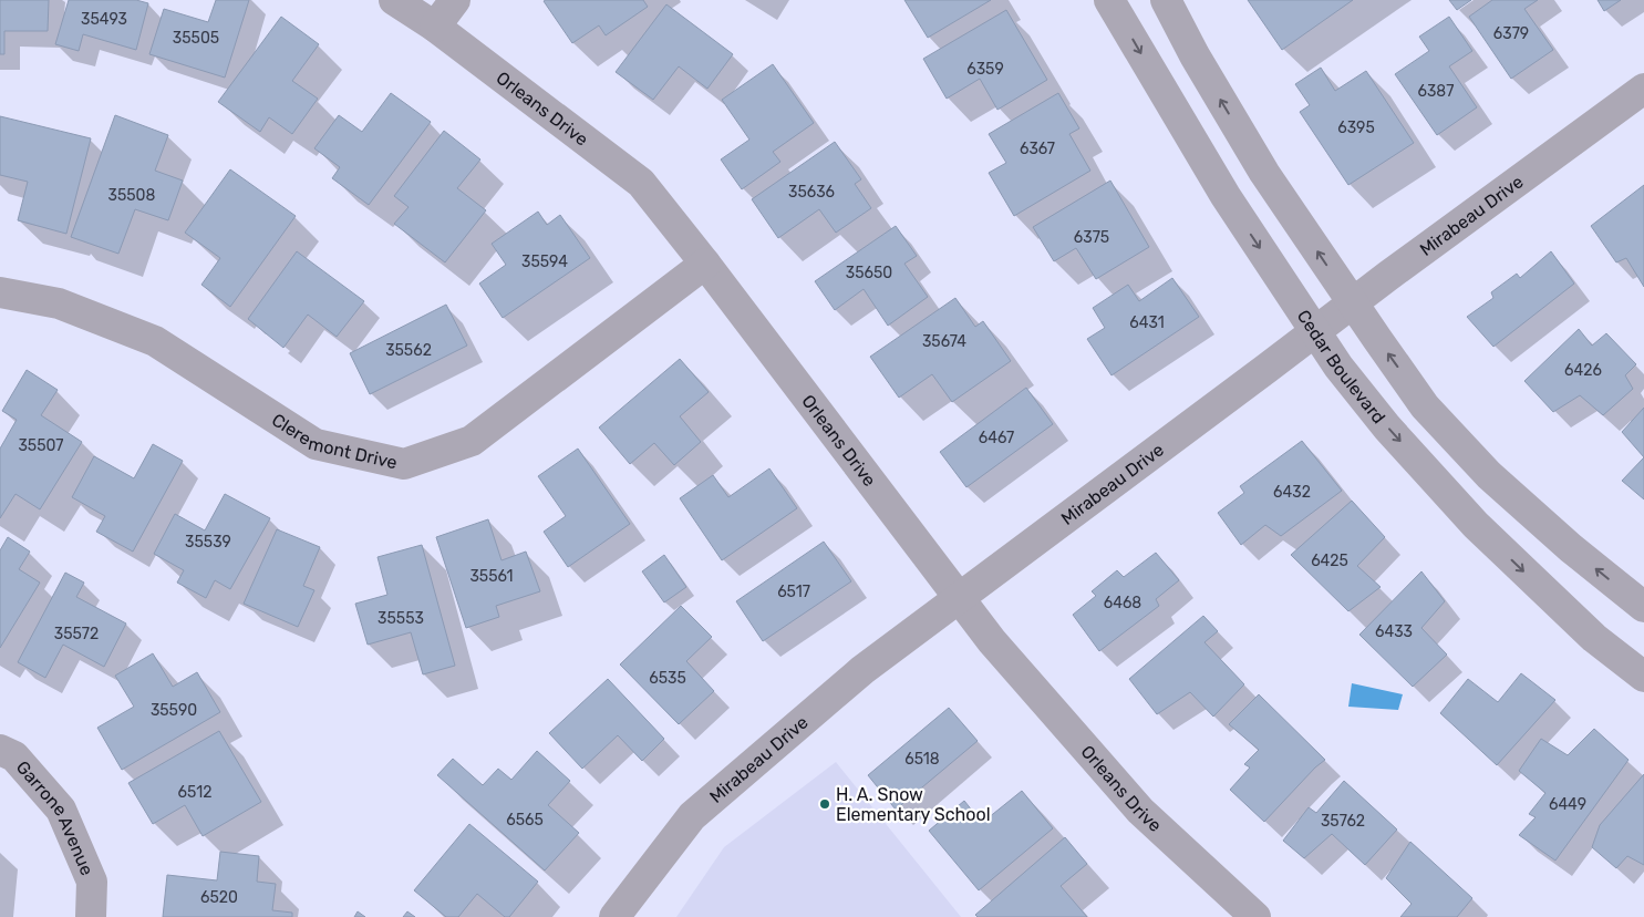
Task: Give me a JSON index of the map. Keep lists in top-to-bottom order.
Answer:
{
  "streets": {
    "street": [
      "Orleans Drive",
      "Mirabeau Drive",
      "Cedar Boulevard",
      "Cleremont Drive",
      "Garrone Avenue"
    ]
  },
  "crossings": [
    ["Orleans Drive", "Mirabeau Drive"],
    ["Orleans Drive", "Cleremont Drive"],
    ["Mirabeau Drive", "Cedar Boulevard"]
  ],
  "places": ["H. A. Snow Elementary School"],
  "house_numbers": [
    "35493",
    "6379",
    "35505",
    "6359",
    "6387",
    "6395",
    "6367",
    "35636",
    "35508",
    "6375",
    "35594",
    "35650",
    "6431",
    "35674",
    "35562",
    "6426",
    "6467",
    "35507",
    "6432",
    "35539",
    "6425",
    "35561",
    "6517",
    "6468",
    "35553",
    "6433",
    "35572",
    "6535",
    "35590",
    "6518",
    "6512",
    "6449",
    "6565",
    "35762",
    "6520"
  ]
}
